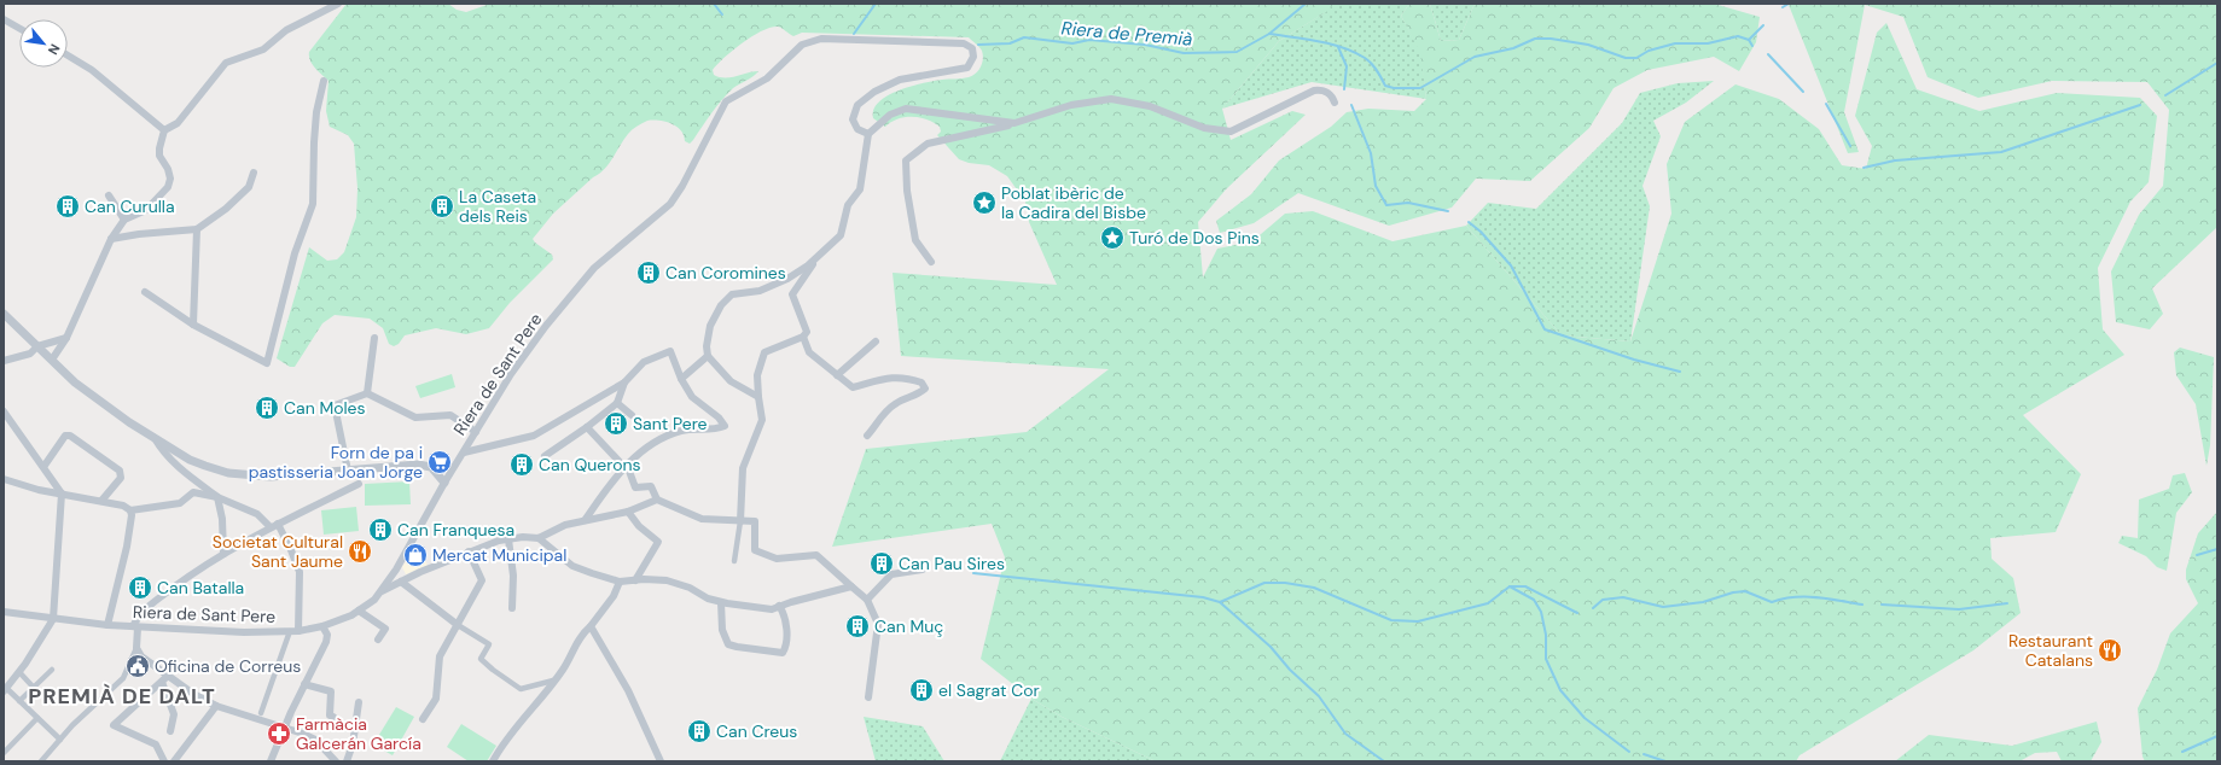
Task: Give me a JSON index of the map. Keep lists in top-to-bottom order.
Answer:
{
  "streets": {
    "street": ["Riera de Sant Pere"]
  },
  "districts": ["PREMIÀ DE DALT"],
  "water": ["Riera de Premià"],
  "places": {
    "place": ["Poblat ibèric de la Cadira del Bisbe", "Turó de Dos Pins"],
    "building": [
      "Can Curulla",
      "La Caseta dels Reis",
      "Can Coromines",
      "Can Moles",
      "Sant Pere",
      "Can Querons",
      "Can Franquesa",
      "Can Pau Sires",
      "Can Batalla",
      "Can Muç",
      "el Sagrat Cor",
      "Can Creus"
    ],
    "supermarket": ["Forn de pa i pastisseria Joan Jorge"],
    "restaurant": ["Societat Cultural Sant Jaume", "Restaurant Catalans"],
    "shop": ["Mercat Municipal"],
    "public building": ["Oficina de Correus"],
    "pharmacy": ["Farmàcia Galcerán García"]
  },
  "north": "bottom right"
}
